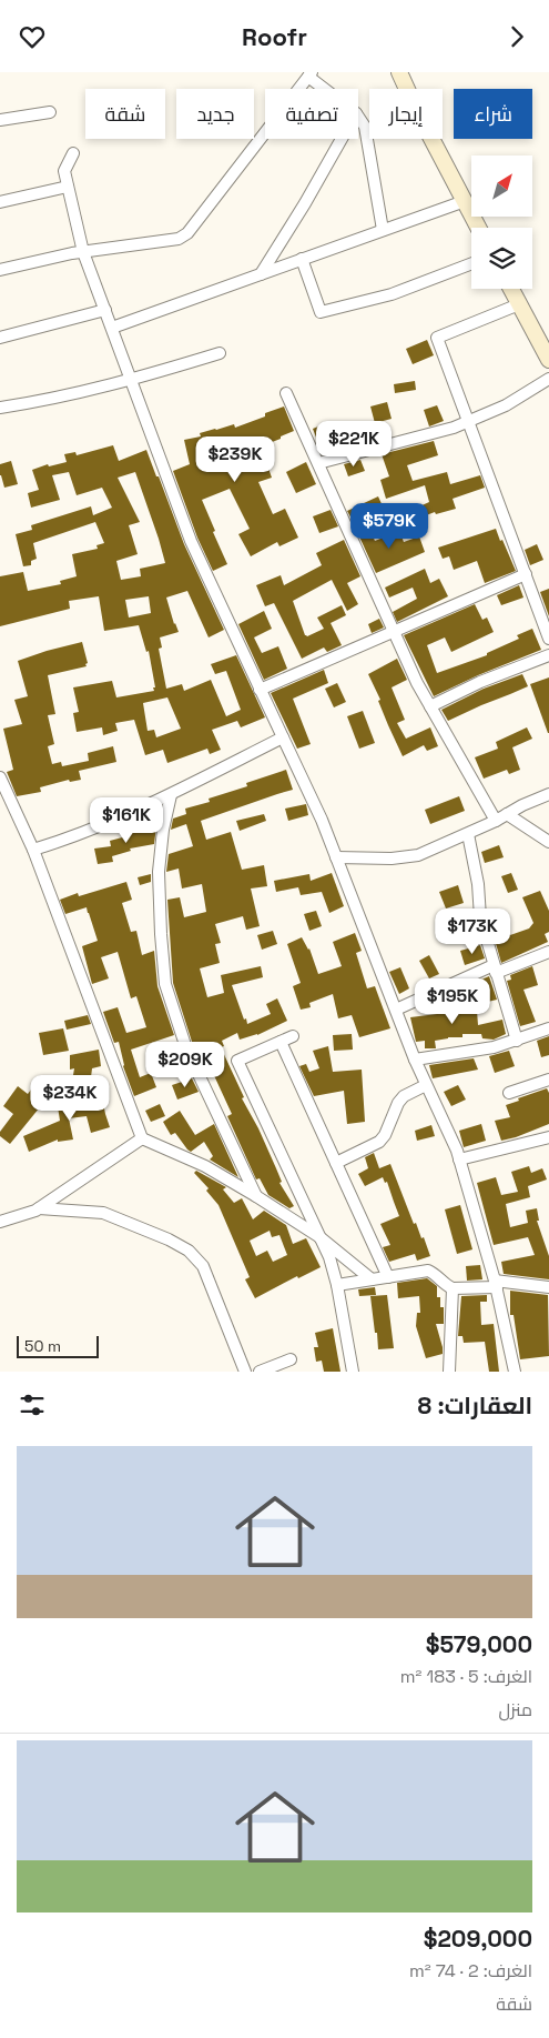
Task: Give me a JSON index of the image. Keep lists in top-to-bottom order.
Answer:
{
  "scale_bar": "50 m",
  "north": "top right",
  "page": {
    "header": "Roofr",
    "chip": [
      "شراء",
      "إيجار",
      "تصفية",
      "جديد",
      "شقة"
    ],
    "price": [
      "$221K",
      "$239K",
      "$579K",
      "$161K",
      "$173K",
      "$195K",
      "$209K",
      "$234K"
    ],
    "scale": "50 m",
    "heading": "العقارات: 8",
    "list": [
      {
        "name": "$579,000",
        "note": "الغرف: 5 · 183 m² · منزل"
      },
      {
        "name": "$209,000",
        "note": "الغرف: 2 · 74 m² · شقة"
      }
    ]
  }
}
